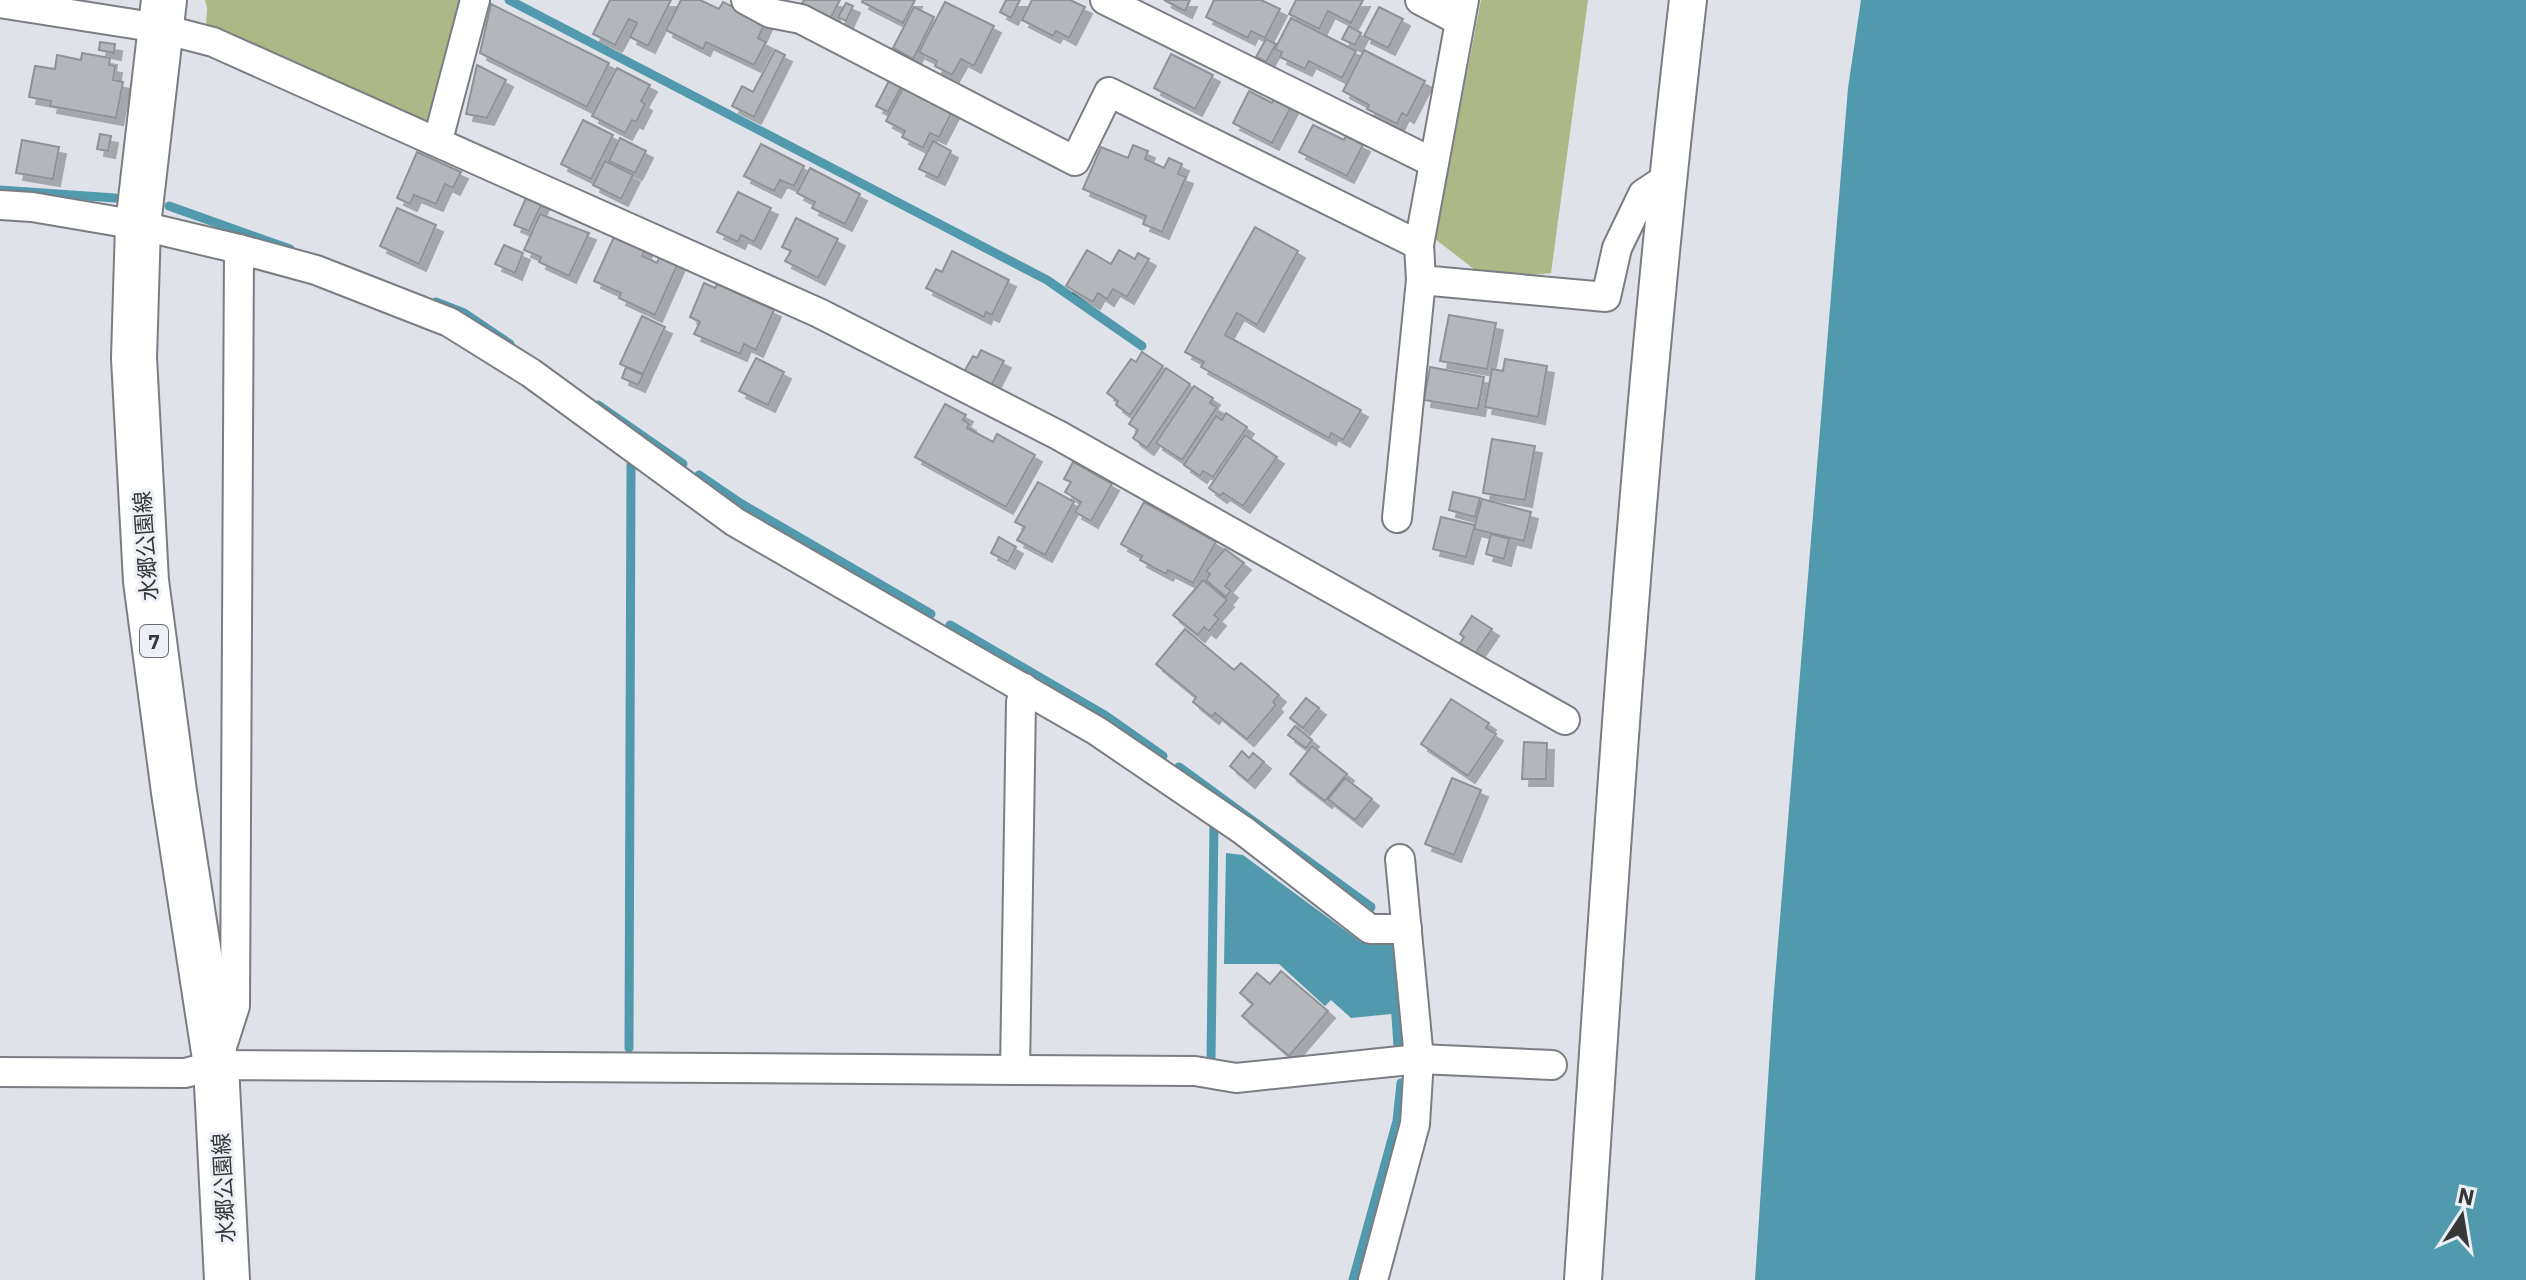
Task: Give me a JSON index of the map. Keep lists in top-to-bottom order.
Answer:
{
  "streets": {
    "main road": ["水郷公園線", "7"]
  },
  "north": "top"
}
